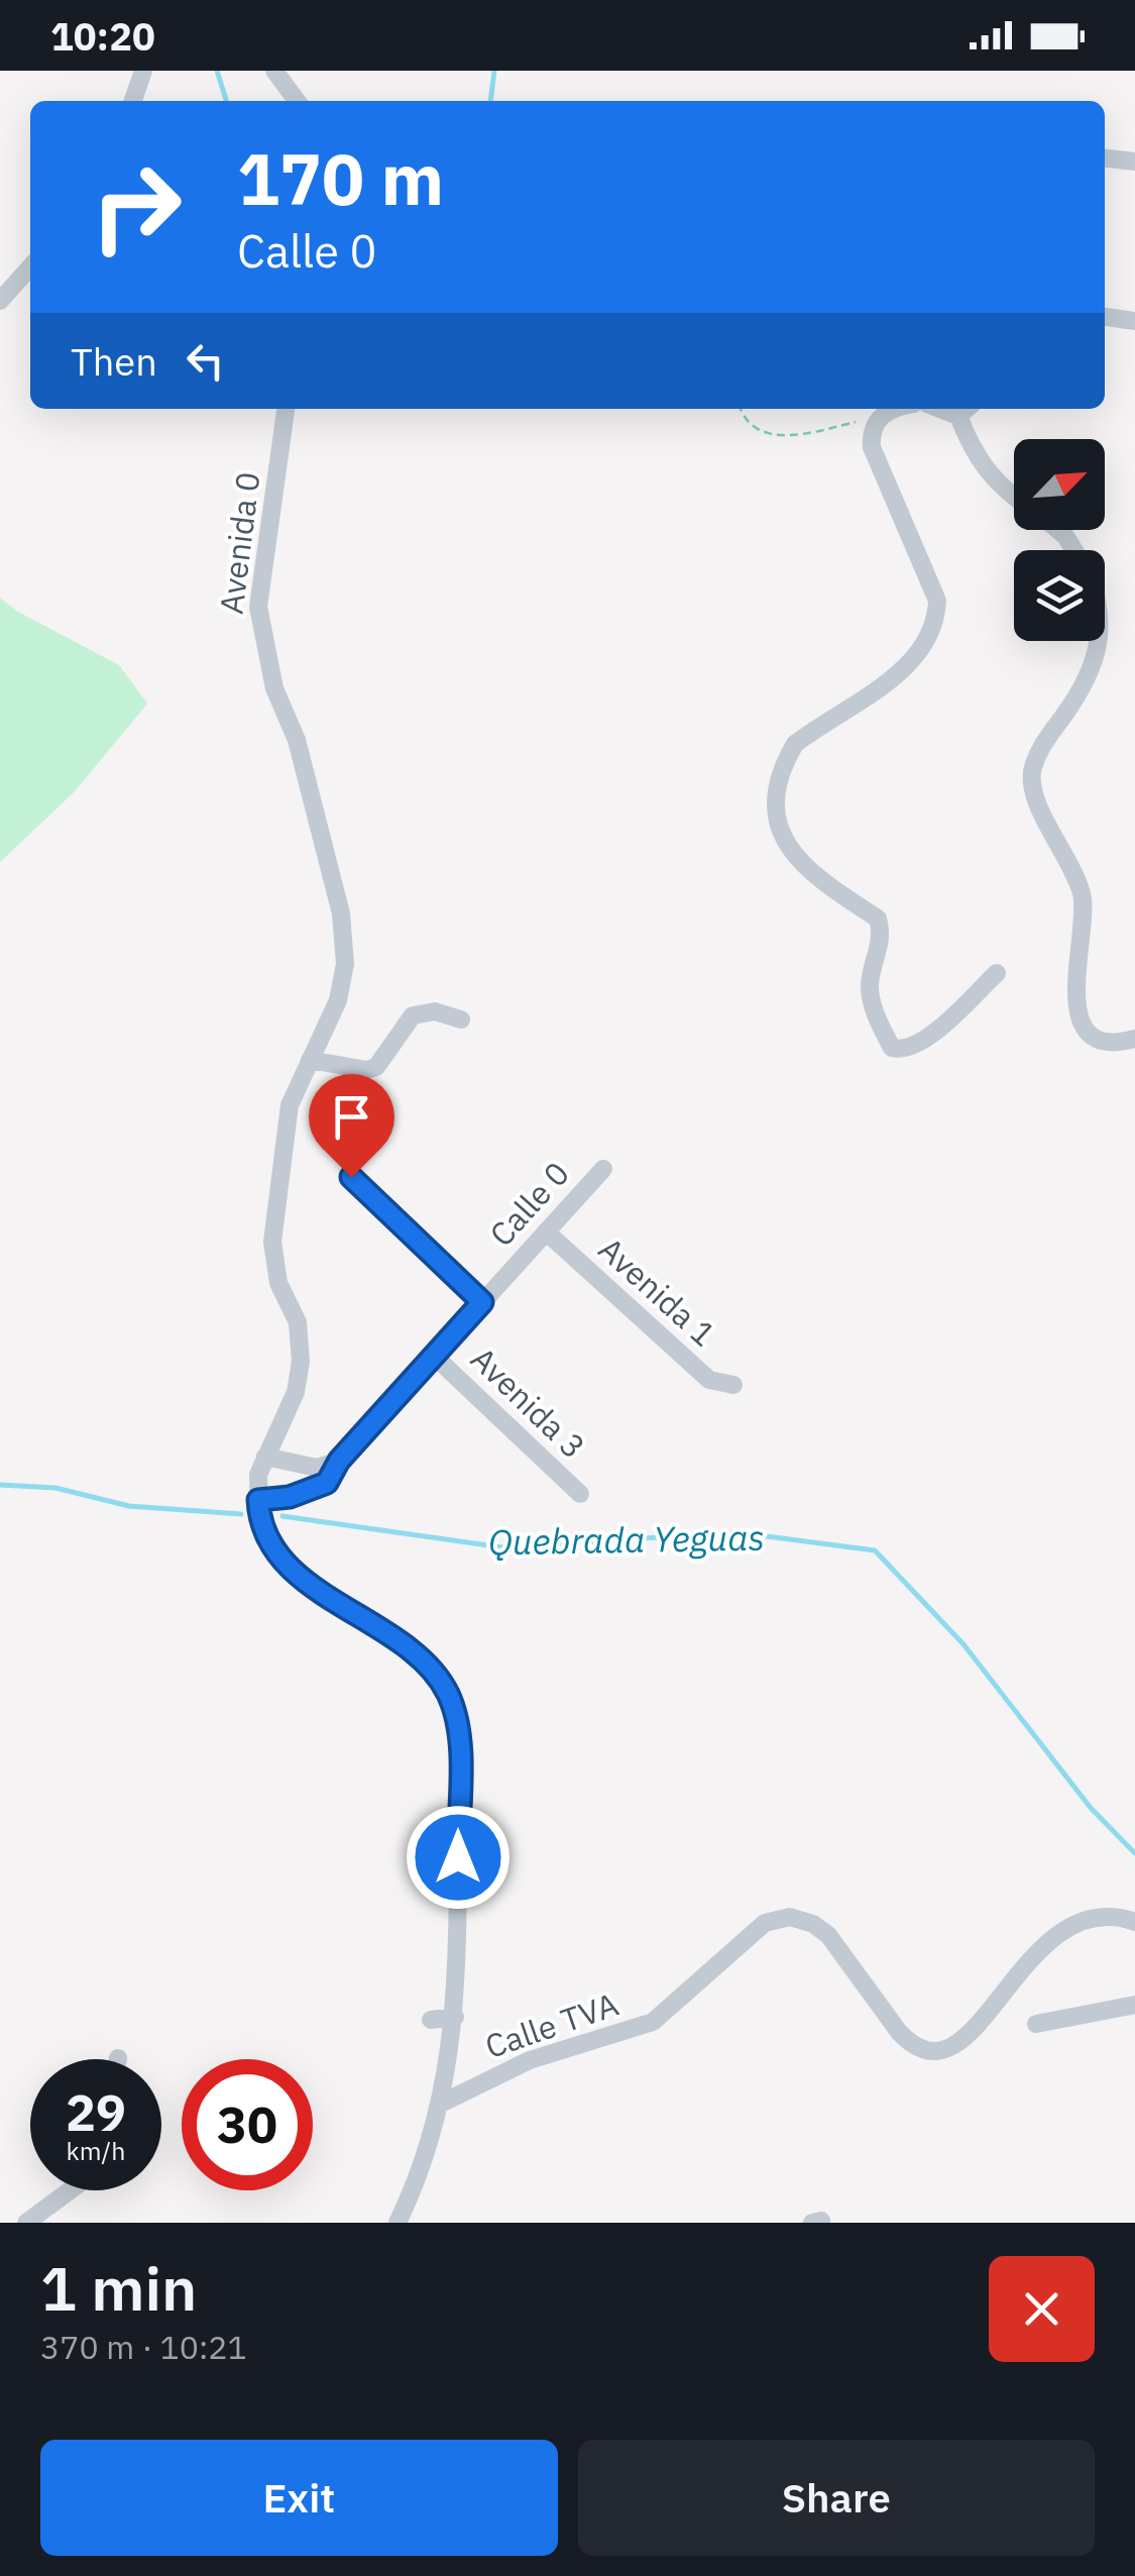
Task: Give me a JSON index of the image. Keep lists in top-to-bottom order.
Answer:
{
  "streets": {
    "street": [
      "Avenida 0",
      "Calle 0",
      "Avenida 1",
      "Avenida 3",
      "Calle TVA"
    ]
  },
  "crossings": [
    ["Avenida 0", "Calle 0"],
    ["Calle 0", "Avenida 1"],
    ["Calle 0", "Avenida 3"]
  ],
  "water": ["Quebrada Yeguas"],
  "north": "top right",
  "page": {
    "status": "10:20",
    "turn": ["170 m", "Calle 0"],
    "then": "Then",
    "speed": "29 km/h",
    "limit": "30",
    "heading": ["1 min", "370 m · 10:21"],
    "buttons": ["Exit", "Share"]
  }
}
